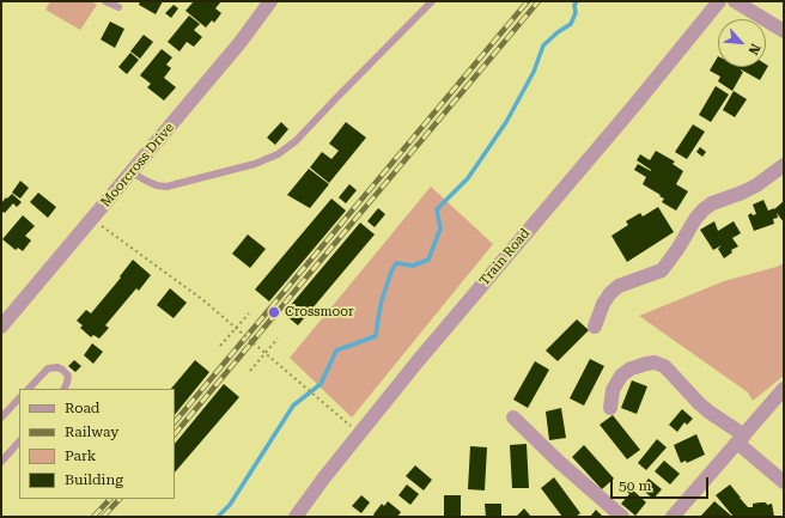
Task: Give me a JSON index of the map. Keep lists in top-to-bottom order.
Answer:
{
  "streets": {
    "street": ["Moorcross Drive", "Train Road"]
  },
  "places": ["Crossmoor"],
  "legend": [
    "Road",
    "Railway",
    "Park",
    "Building"
  ],
  "scale_bar": "50 m",
  "north": "bottom right"
}
